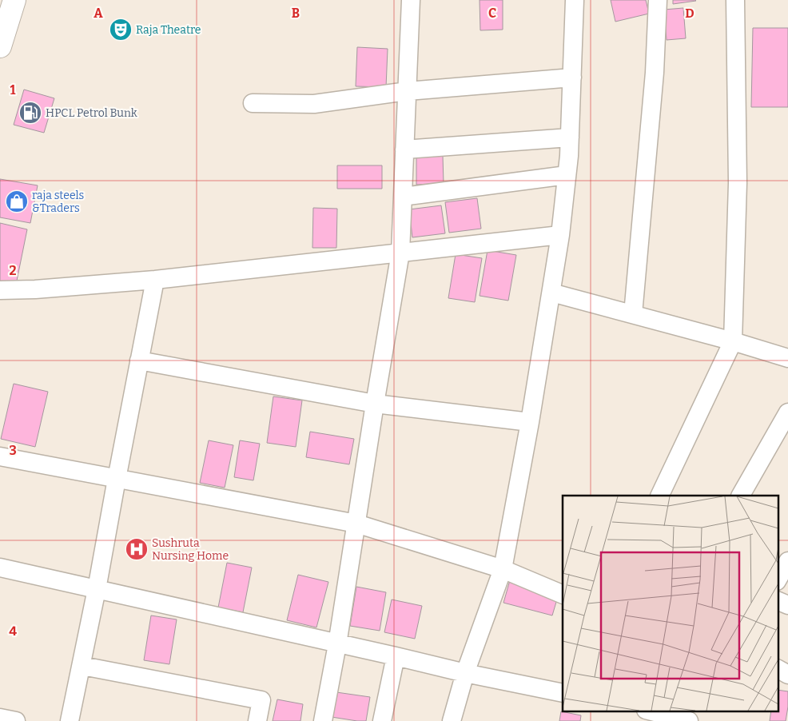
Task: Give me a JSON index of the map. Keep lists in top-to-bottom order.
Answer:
{
  "places": {
    "theatre": ["Raja Theatre"],
    "fuel station": ["HPCL Petrol Bunk"],
    "shop": ["raja steels &Traders"],
    "hospital": ["Sushruta Nursing Home"]
  },
  "grid": {
    "columns": [
      "A",
      "B",
      "C",
      "D"
    ],
    "rows": [
      "1",
      "2",
      "3",
      "4"
    ]
  }
}
